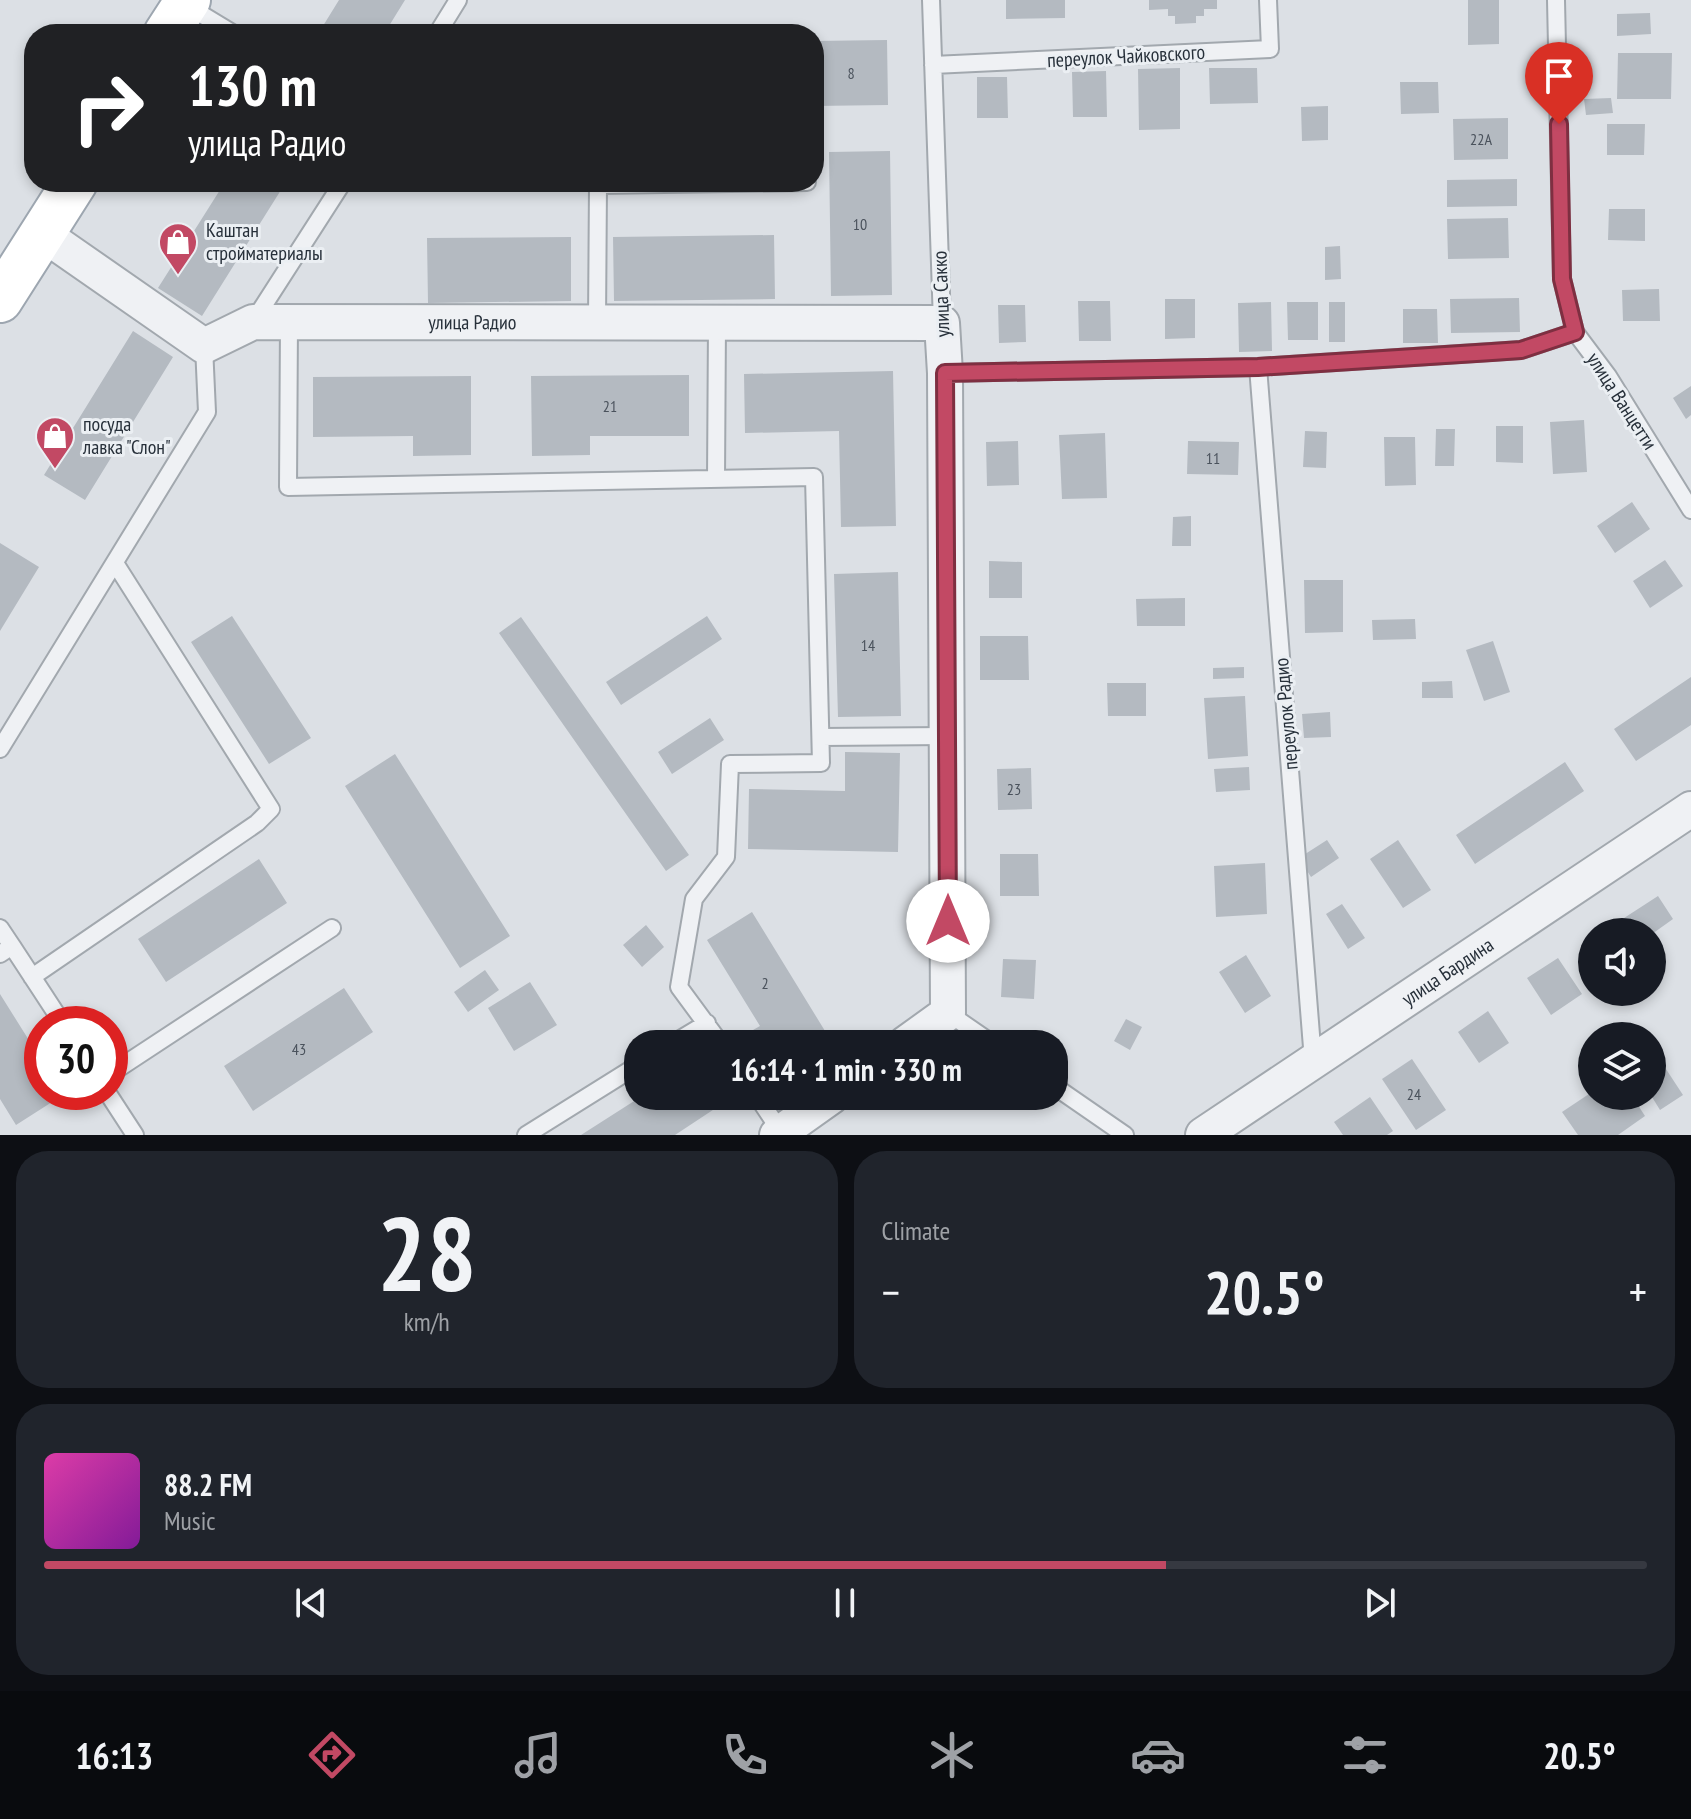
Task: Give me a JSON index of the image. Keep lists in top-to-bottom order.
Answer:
{
  "streets": {
    "street": ["улица Сакко", "улица Радио", "улица Бардина"],
    "lane": ["переулок Чайковского", "улица Ванцетти", "переулок Радио"]
  },
  "crossings": [
    ["переулок Чайковского", "улица Сакко"],
    ["улица Сакко", "улица Радио"],
    ["переулок Радио", "улица Бардина"]
  ],
  "places": {
    "shop": ["Каштан стройматериалы", "посуда лавка \"Слон\""]
  },
  "house_numbers": [
    "8",
    "22А",
    "10",
    "21",
    "11",
    "14",
    "23",
    "2",
    "43",
    "24"
  ],
  "page": {
    "turn": ["130 m", "улица Радио"],
    "limit": "30",
    "trip": "16:14 · 1 min · 330 m",
    "tile": [
      ["28", "km/h"],
      "Climate"
    ],
    "heat": ["−", "20.5°", "+"],
    "song": ["88.2 FM", "Music"],
    "tabs": ["16:13", "20.5°"]
  }
}
